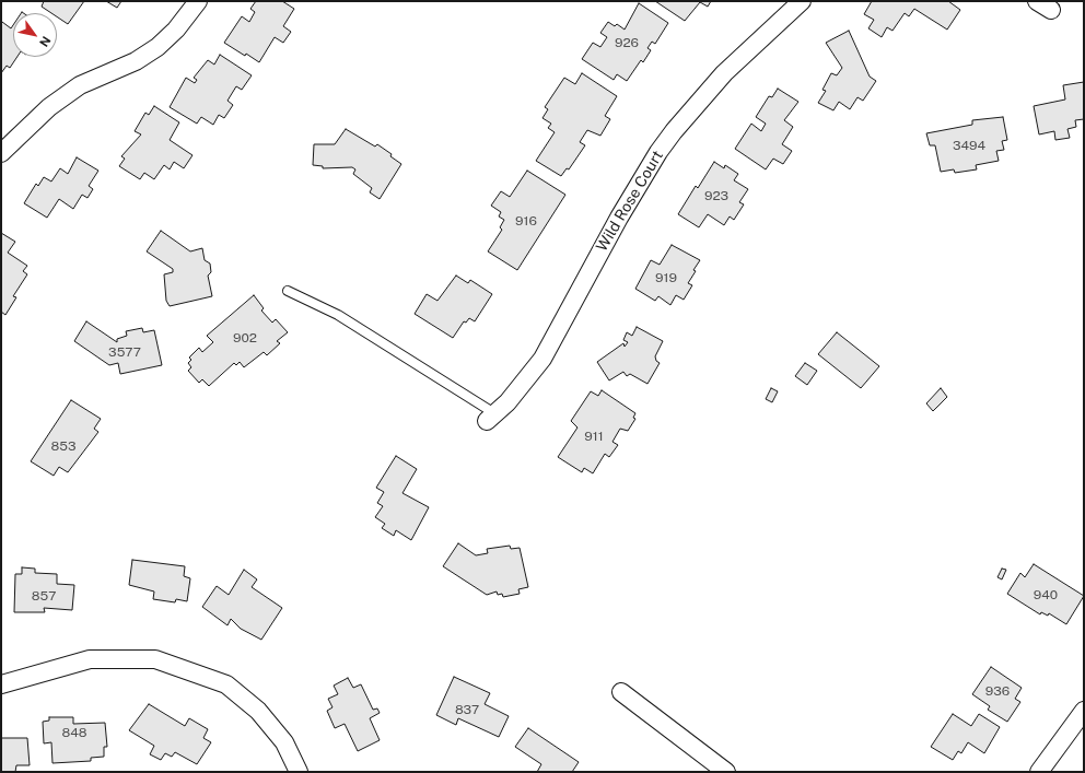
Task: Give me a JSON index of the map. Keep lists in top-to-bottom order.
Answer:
{
  "streets": {
    "street": ["Wild Rose Court"]
  },
  "house_numbers": [
    "926",
    "3494",
    "923",
    "916",
    "919",
    "902",
    "3577",
    "911",
    "853",
    "940",
    "857",
    "936",
    "837",
    "848"
  ],
  "north": "bottom right"
}
